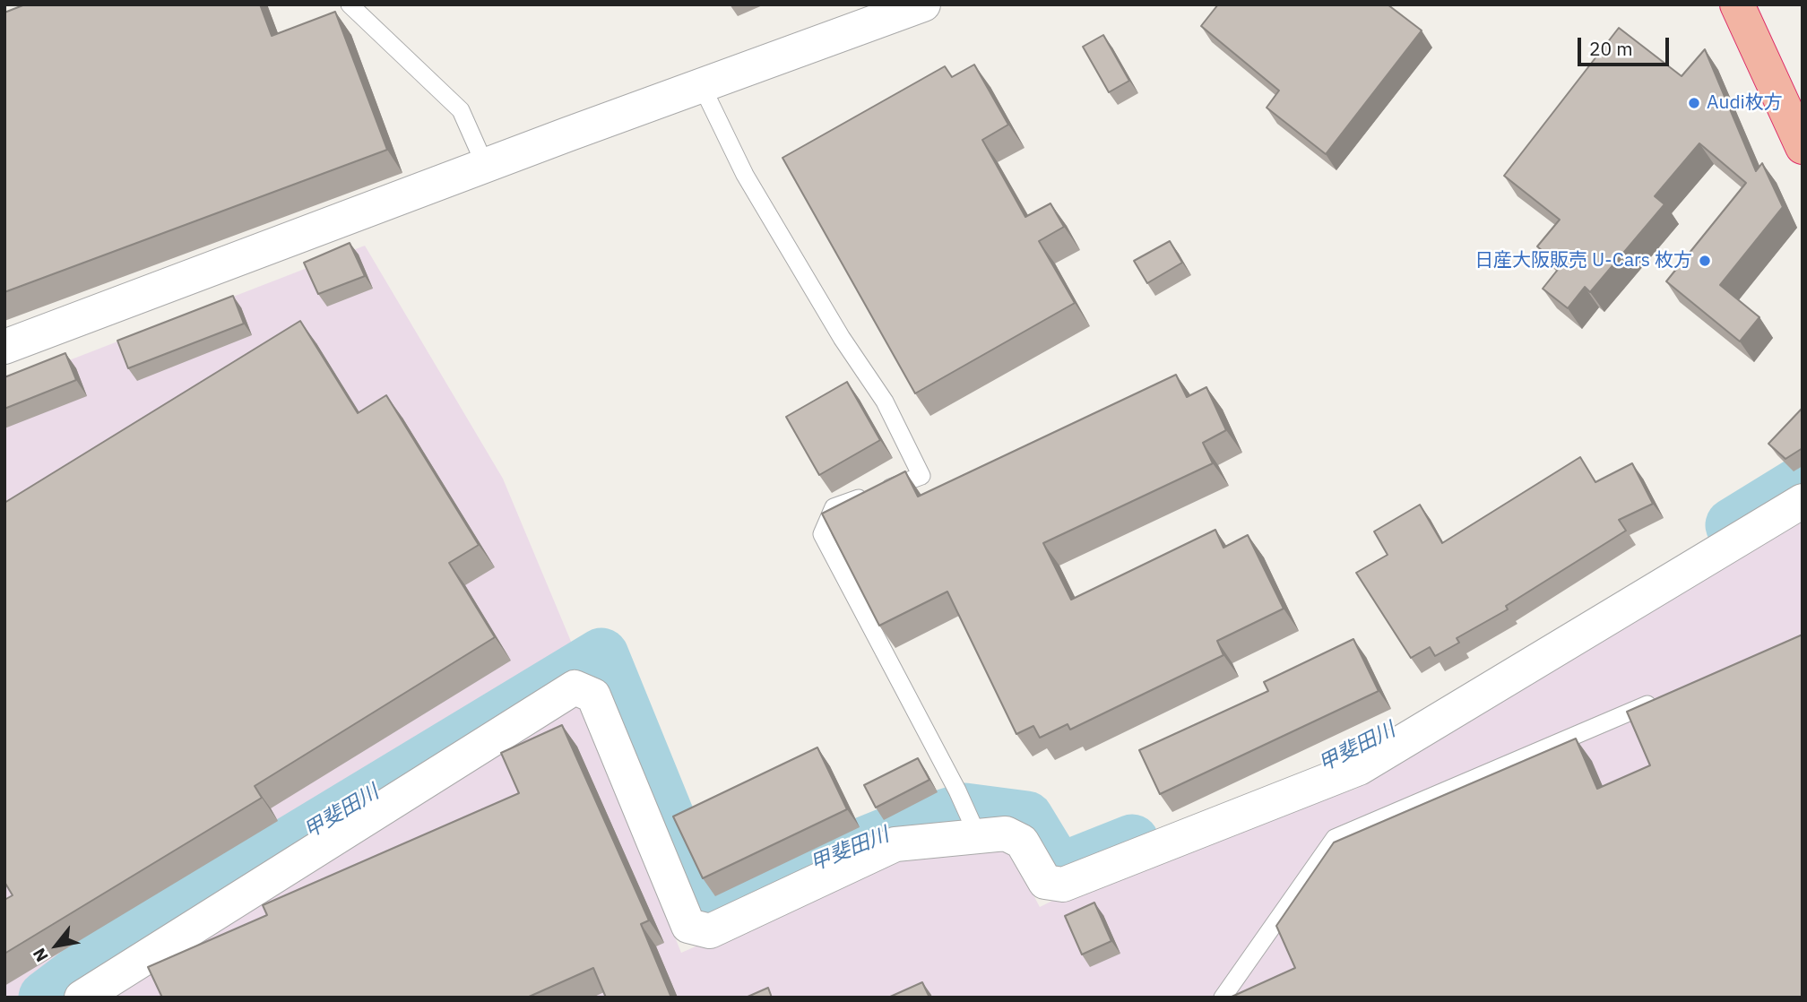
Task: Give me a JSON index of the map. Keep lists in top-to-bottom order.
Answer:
{
  "water": ["甲斐田川"],
  "places": ["Audi枚方", "日産大阪販売 U-Cars 枚方"],
  "scale_bar": "20 m",
  "north": "bottom left"
}
